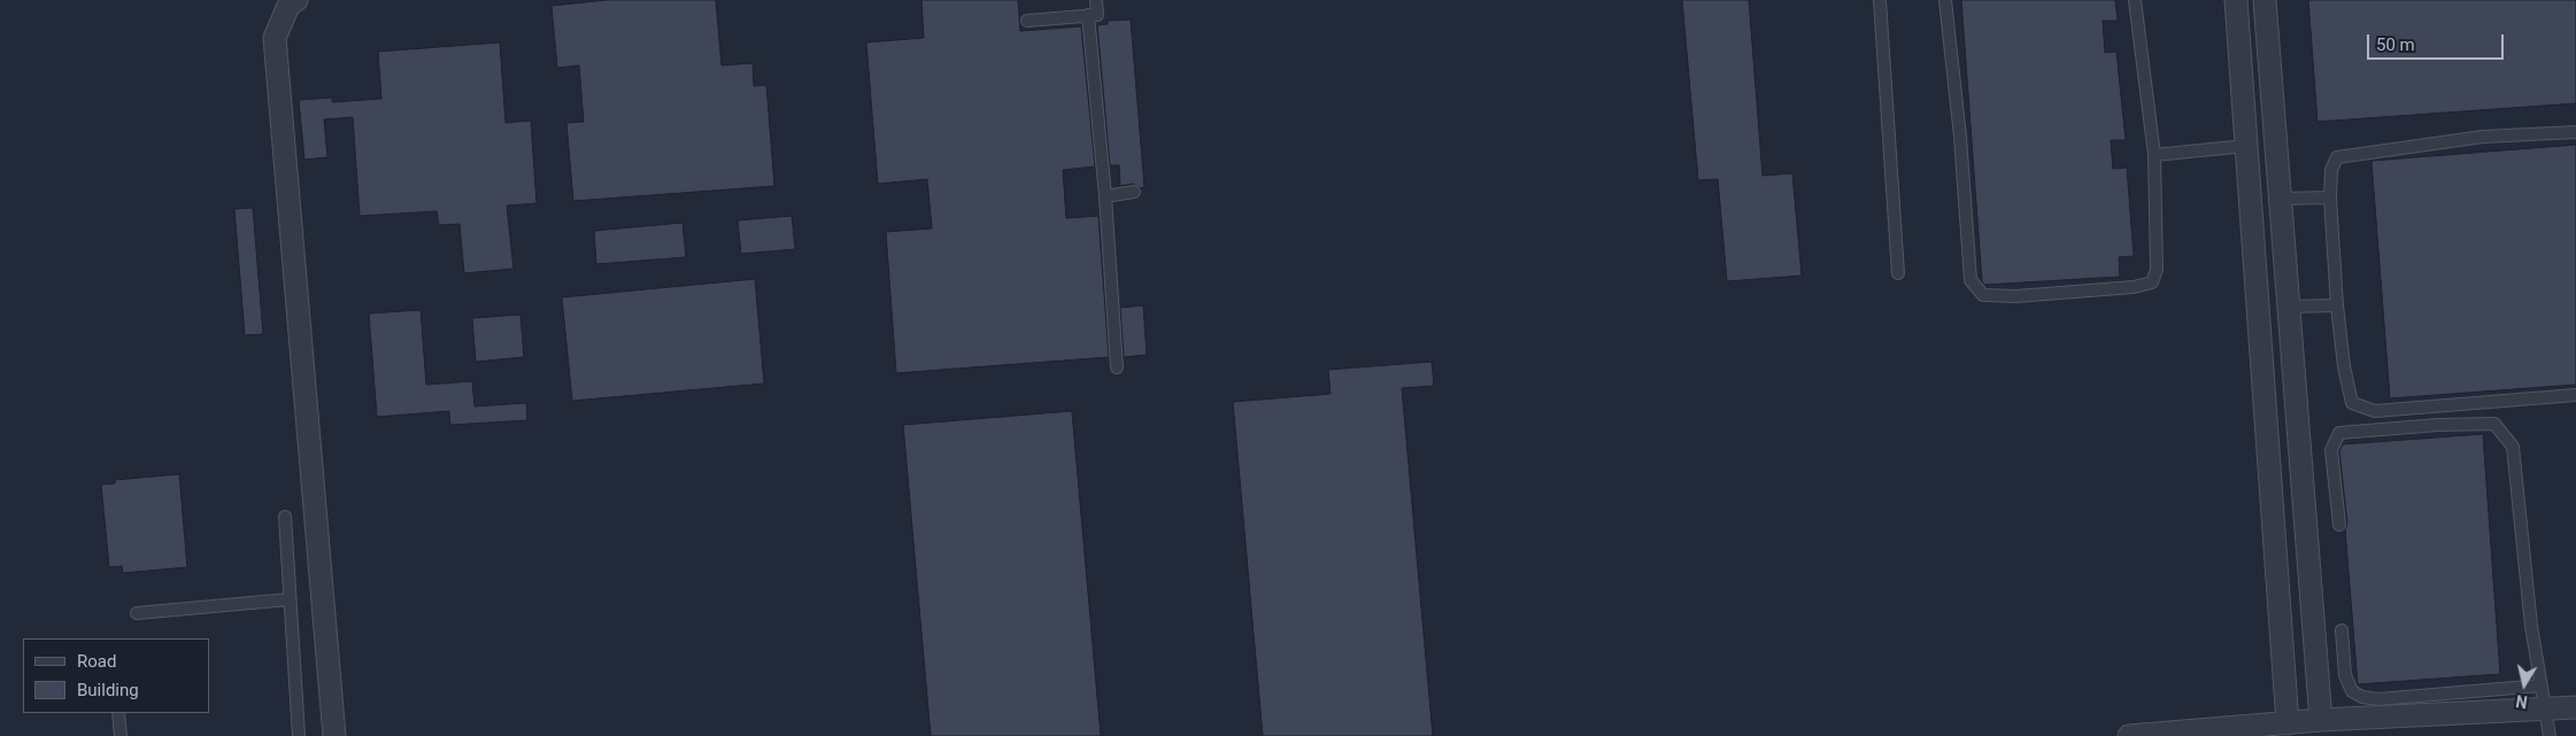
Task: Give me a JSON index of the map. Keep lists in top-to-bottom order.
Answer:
{
  "legend": ["Road", "Building"],
  "scale_bar": "50 m",
  "north": "bottom"
}
